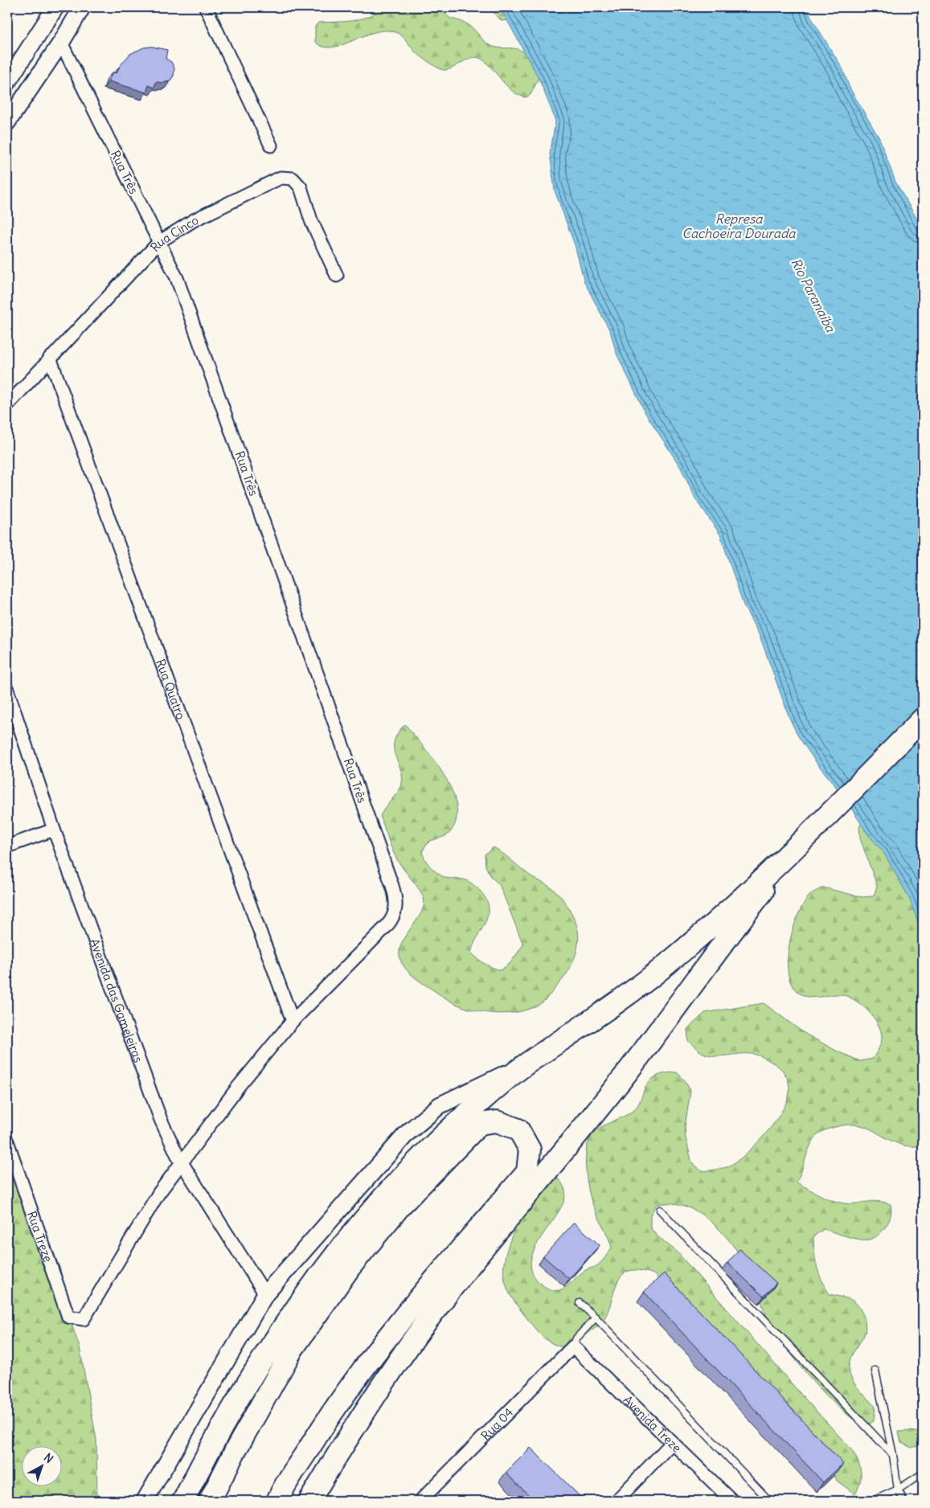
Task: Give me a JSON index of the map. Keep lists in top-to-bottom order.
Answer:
{
  "streets": {
    "street": [
      "Rua Três",
      "Rua Cinco",
      "Rua Quatro",
      "Avenida das Gameleiras",
      "Rua Treze",
      "Rua 04",
      "Avenida Treze"
    ]
  },
  "crossings": [
    ["Rua Três", "Rua Cinco"],
    ["Rua Três", "Rua Quatro"],
    ["Rua Cinco", "Rua Quatro"],
    ["Avenida das Gameleiras", "Rua Treze"],
    ["Rua 04", "Avenida Treze"]
  ],
  "water": ["Represa Cachoeira Dourada", "Rio Paranaíba"],
  "north": "top right"
}
